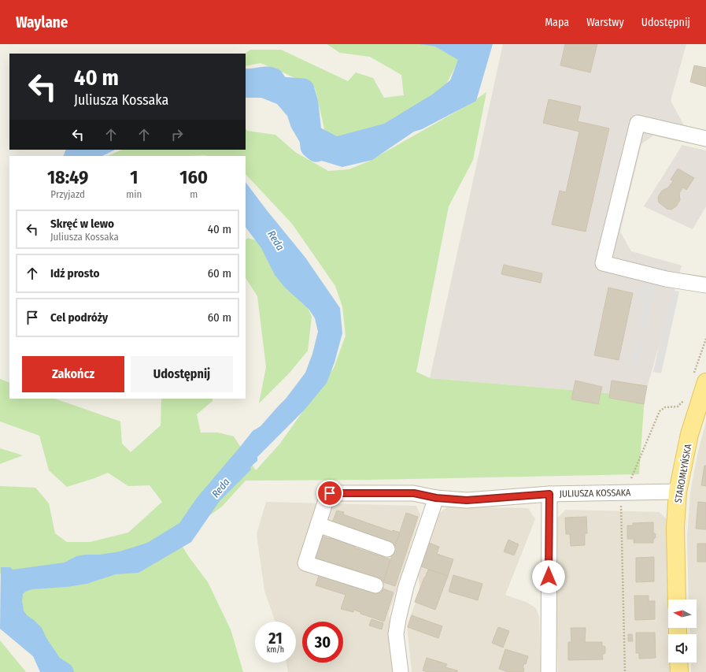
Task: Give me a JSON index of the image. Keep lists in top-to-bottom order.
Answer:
{
  "streets": {
    "main road": ["STAROMŁYŃSKA"],
    "street": ["JULIUSZA KOSSAKA"]
  },
  "crossings": [
    ["STAROMŁYŃSKA", "JULIUSZA KOSSAKA"]
  ],
  "water": ["Reda"],
  "north": "left",
  "page": {
    "header": "Waylane",
    "nav": ["Mapa", "Warstwy", "Udostępnij"],
    "turn": ["40 m", "Juliusza Kossaka"],
    "eta": [
      "18:49",
      "Przyjazd",
      "1",
      "min",
      "160",
      "m"
    ],
    "list": [
      {
        "name": "Skręć w lewo",
        "note": "Juliusza Kossaka",
        "value": "40 m"
      },
      {
        "name": "Idź prosto",
        "value": "60 m"
      },
      {
        "name": "Cel podróży",
        "value": "60 m"
      }
    ],
    "buttons": ["Zakończ", "Udostępnij"],
    "speed": "21 km/h",
    "limit": "30"
  }
}
